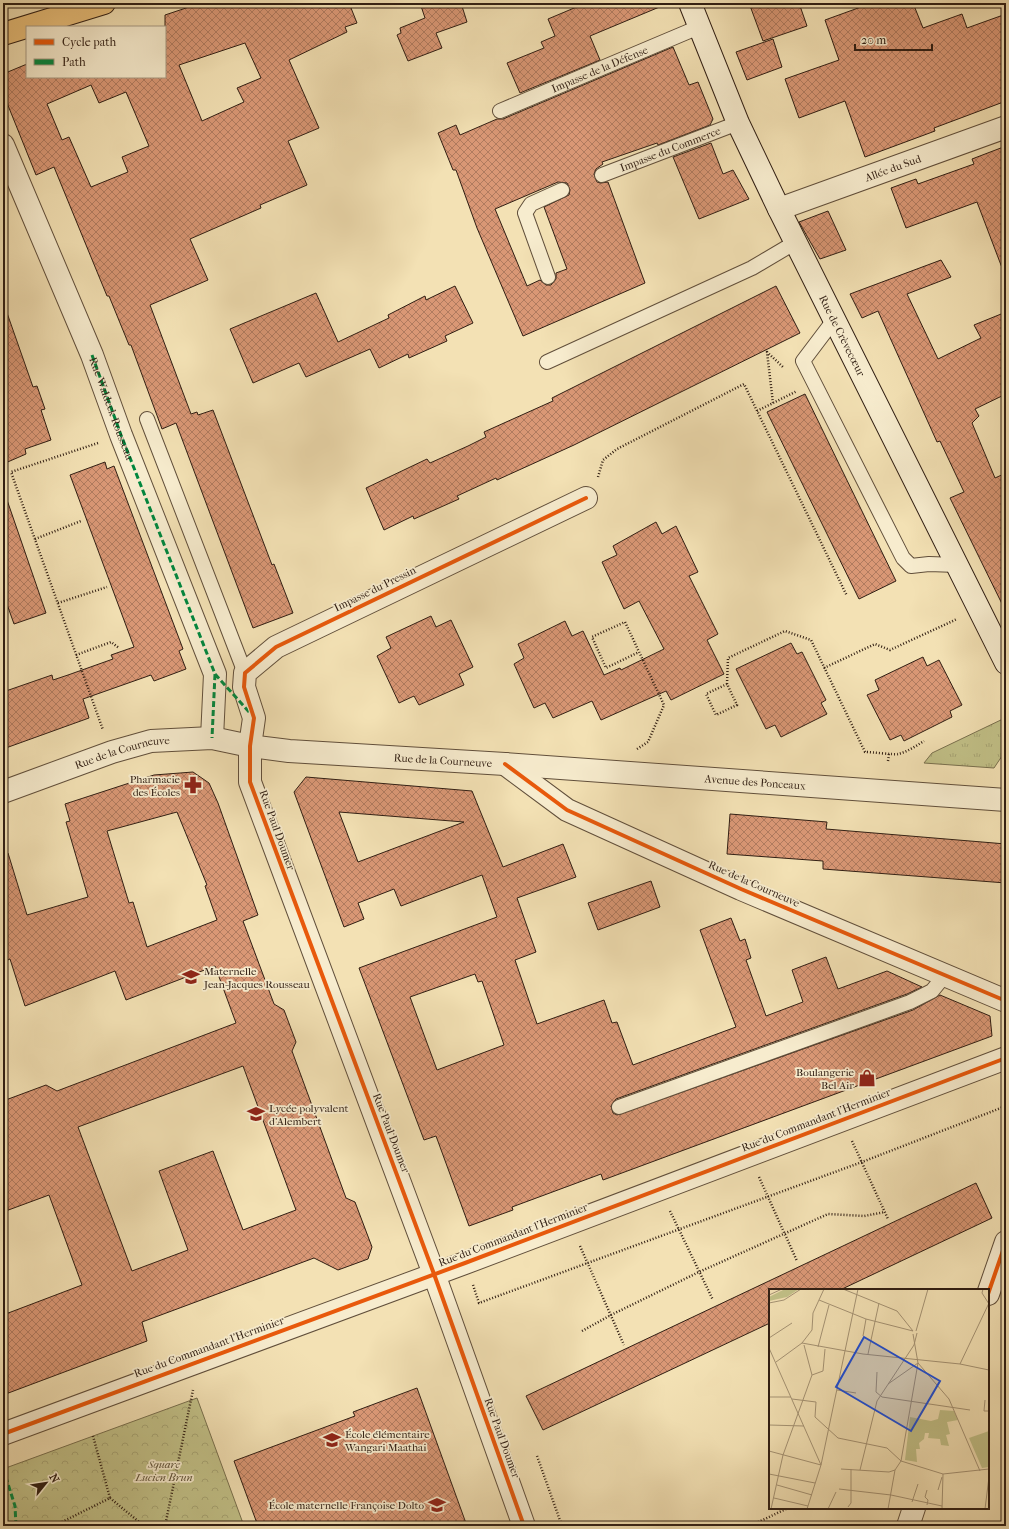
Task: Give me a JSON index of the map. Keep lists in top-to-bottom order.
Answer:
{
  "streets": {
    "street": [
      "Allée du Sud",
      "Rue de Crèvecœur",
      "Rue Waldeck Rousseau",
      "Impasse du Pressin",
      "Rue de la Courneuve",
      "Avenue des Ponceaux",
      "Rue Paul Doumer",
      "Rue du Commandant l'Herminier"
    ],
    "lane": ["Impasse de la Défense", "Impasse du Commerce"]
  },
  "crossings": [
    ["Impasse de la Défense", "Rue de Crèvecœur"],
    ["Impasse du Commerce", "Rue de Crèvecœur"],
    ["Allée du Sud", "Rue de Crèvecœur"],
    ["Rue Waldeck Rousseau", "Rue de la Courneuve"],
    ["Rue de la Courneuve", "Avenue des Ponceaux"],
    ["Rue de la Courneuve", "Rue Paul Doumer"],
    ["Rue Paul Doumer", "Rue du Commandant l'Herminier"]
  ],
  "parks": ["Square Lucien Brun"],
  "places": {
    "pharmacy": ["Pharmacie des Écoles"],
    "school or university": [
      "Maternelle Jean-Jacques Rousseau",
      "Lycée polyvalent d'Alembert",
      "École élémentaire Wangari Maathai",
      "École maternelle Françoise Dolto"
    ],
    "shop": ["Boulangerie Bel Air"]
  },
  "legend": ["Cycle path", "Path"],
  "scale_bar": "20 m",
  "north": "top right"
}
